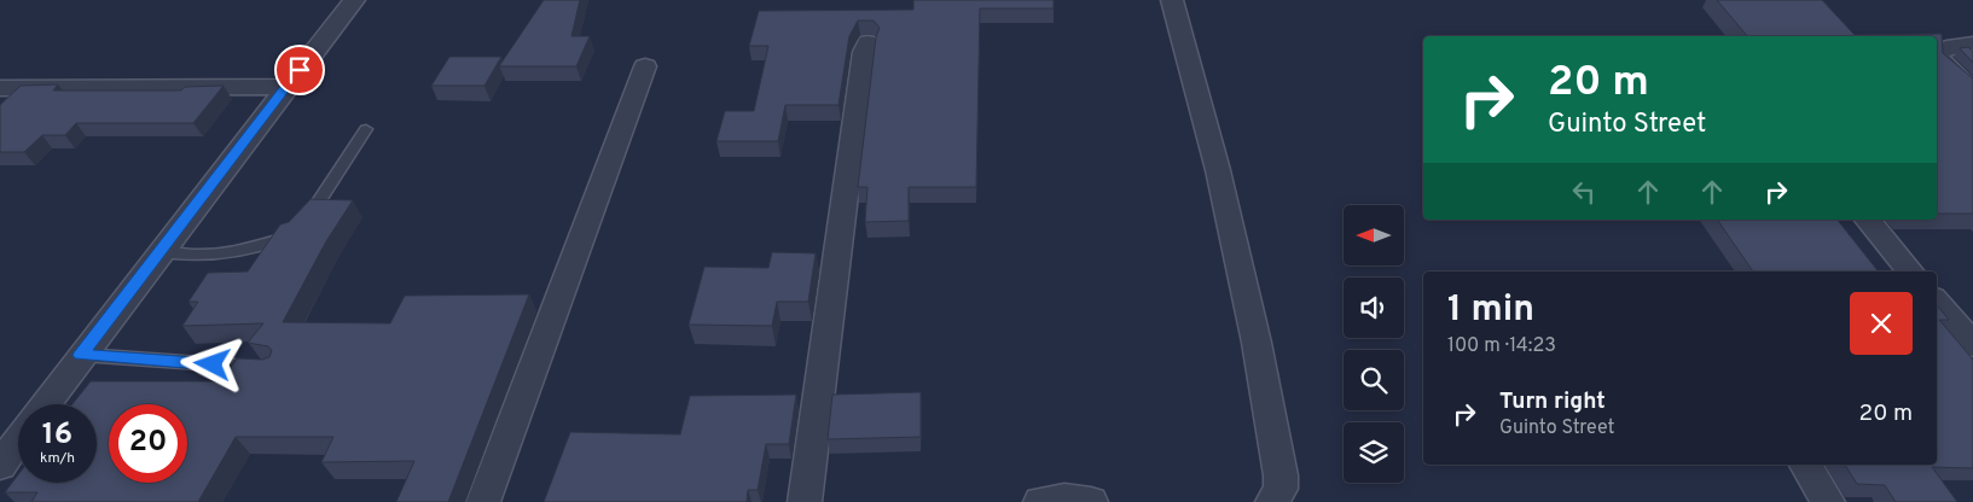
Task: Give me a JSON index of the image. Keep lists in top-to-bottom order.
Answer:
{
  "north": "left",
  "page": {
    "turn": ["20 m", "Guinto Street"],
    "heading": ["1 min", "100 m · 14:23"],
    "list": [
      {
        "name": "Turn right",
        "note": "Guinto Street",
        "value": "20 m"
      }
    ],
    "speed": "16 km/h",
    "limit": "20"
  }
}
